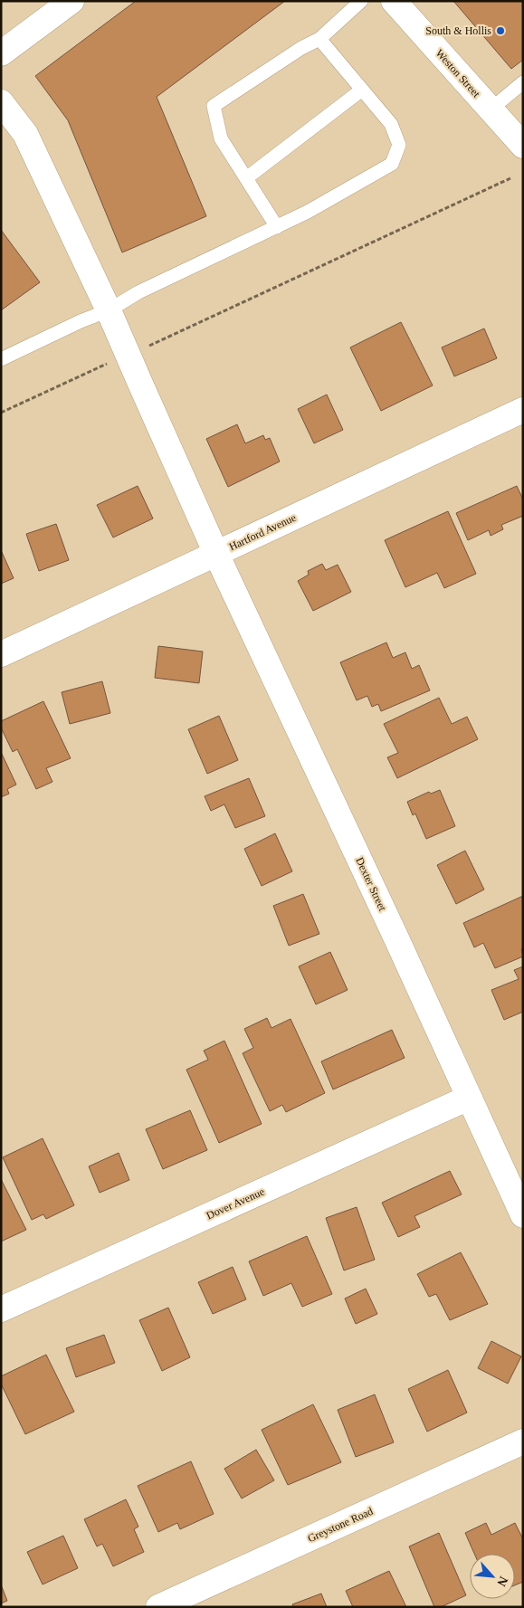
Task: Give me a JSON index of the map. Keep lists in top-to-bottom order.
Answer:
{
  "streets": {
    "street": [
      "Weston Street",
      "Hartford Avenue",
      "Dexter Street",
      "Dover Avenue",
      "Greystone Road"
    ]
  },
  "crossings": [
    ["Hartford Avenue", "Dexter Street"],
    ["Dexter Street", "Dover Avenue"]
  ],
  "places": ["South & Hollis"],
  "north": "bottom right"
}
